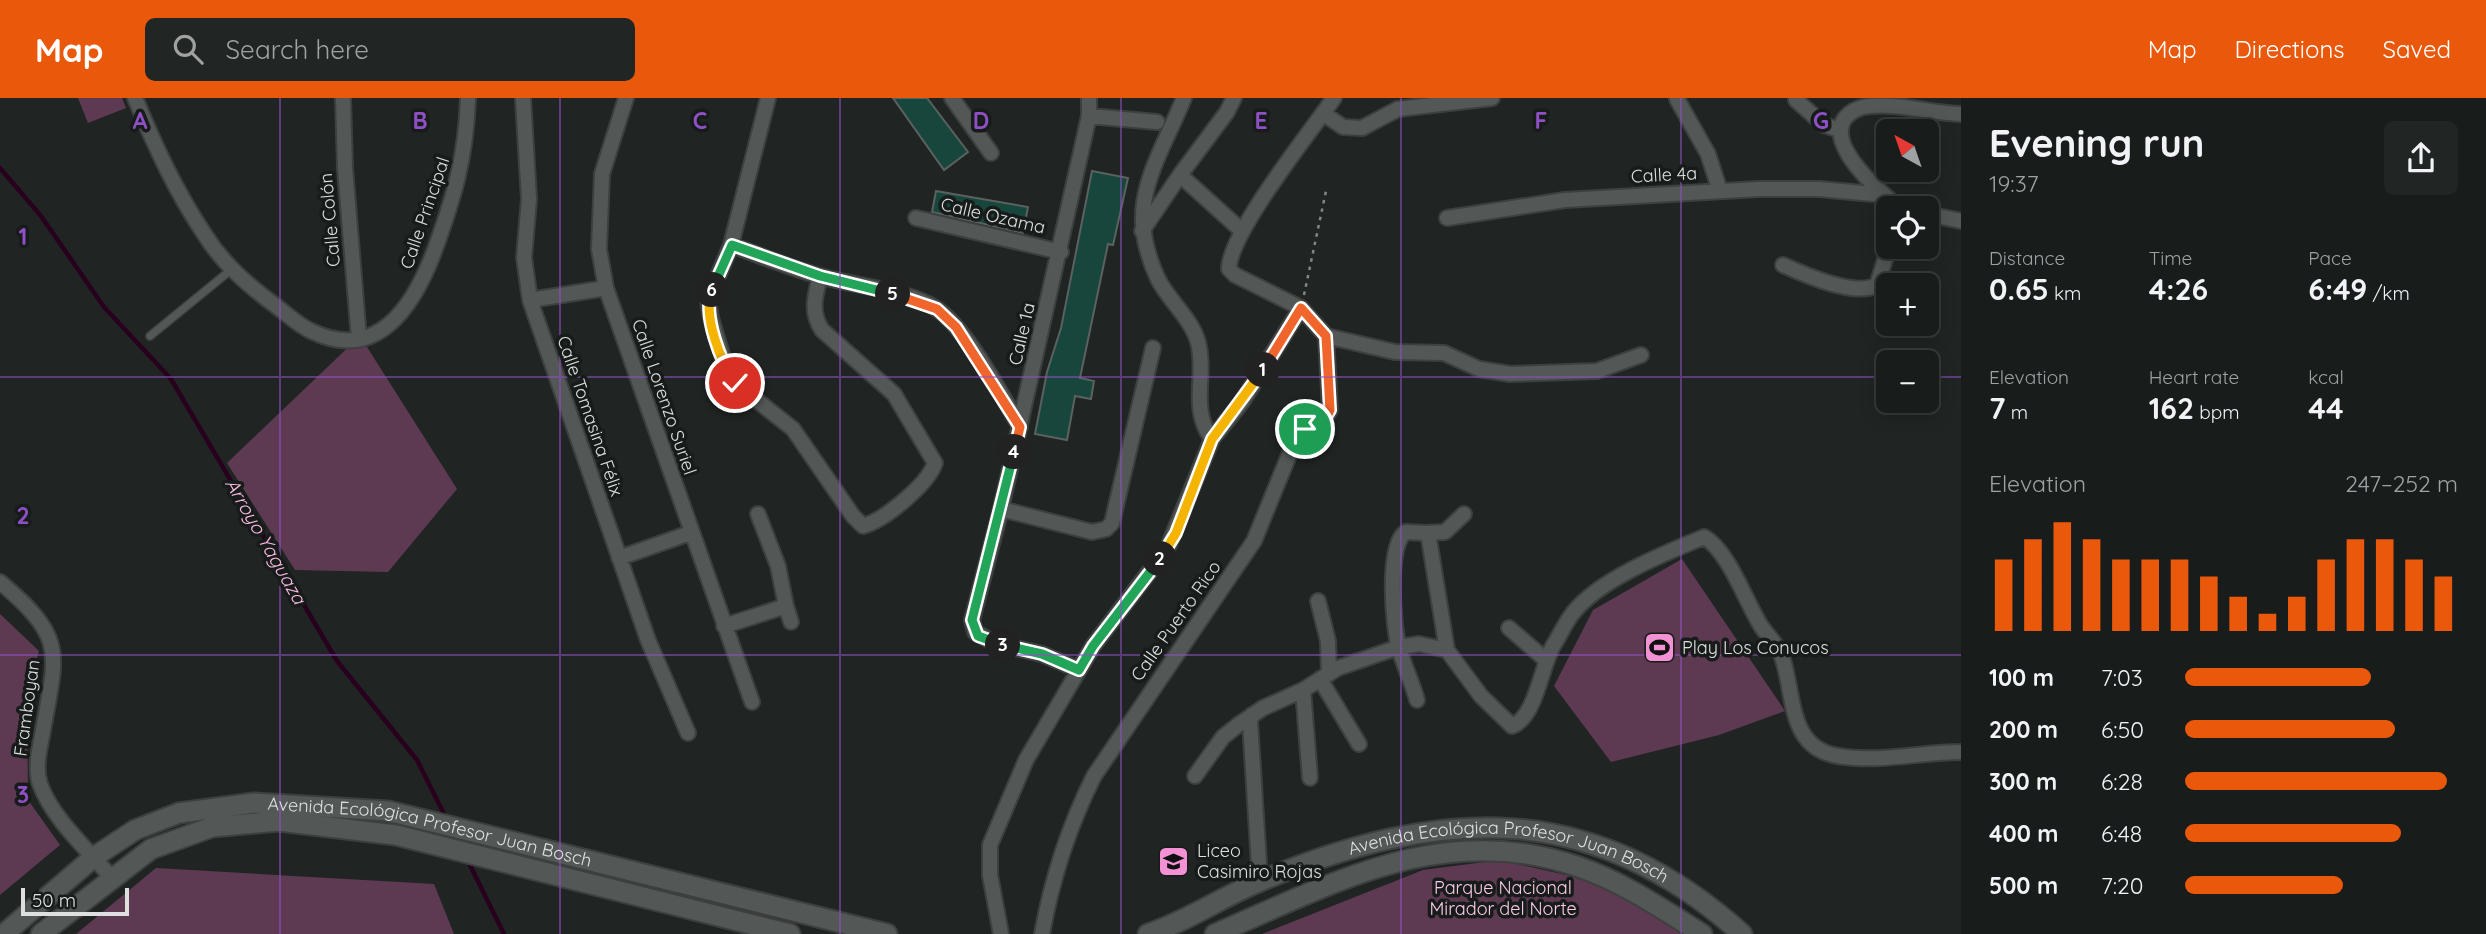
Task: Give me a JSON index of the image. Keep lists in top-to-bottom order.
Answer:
{
  "streets": {
    "street": [
      "Calle 4a",
      "Calle Principal",
      "Calle Ozama",
      "Calle Colón",
      "Calle 1a",
      "Calle Lorenzo Suriel",
      "Calle Tomasina Félix",
      "Calle Puerto Rico",
      "Framboyan",
      "Avenida Ecológica Profesor Juan Bosch"
    ]
  },
  "crossings": [
    ["Calle Principal", "Calle Colón"],
    ["Calle Ozama", "Calle 1a"],
    ["Framboyan", "Avenida Ecológica Profesor Juan Bosch"]
  ],
  "water": ["Arroyo Yaguaza"],
  "parks": ["Parque Nacional Mirador del Norte"],
  "places": {
    "sports": ["Play Los Conucos"],
    "school or university": ["Liceo Casimiro Rojas"]
  },
  "scale_bar": "50 m",
  "north": "top left",
  "page": {
    "header": "Map",
    "search": "Search here",
    "nav": ["Map", "Directions", "Saved"],
    "heading": ["Evening run", "19:37"],
    "map_buttons": ["+", "−"],
    "stats": [
      ["Distance", "0.65 km"],
      ["Time", "4:26"],
      ["Pace", "6:49 /km"],
      ["Elevation", "7 m"],
      ["Heart rate", "162 bpm"],
      ["kcal", "44"]
    ],
    "pins": [
      "6",
      "5",
      "1",
      "4",
      "2",
      "3"
    ],
    "chart": ["Elevation", "247–252 m"],
    "list": [
      {
        "name": "100 m",
        "note": "7:03"
      },
      {
        "name": "200 m",
        "note": "6:50"
      },
      {
        "name": "300 m",
        "note": "6:28"
      },
      {
        "name": "400 m",
        "note": "6:48"
      },
      {
        "name": "500 m",
        "note": "7:20"
      }
    ],
    "scale": "50 m"
  },
  "grid": {
    "columns": [
      "A",
      "B",
      "C",
      "D",
      "E",
      "F",
      "G"
    ],
    "rows": ["1", "2", "3"]
  }
}
